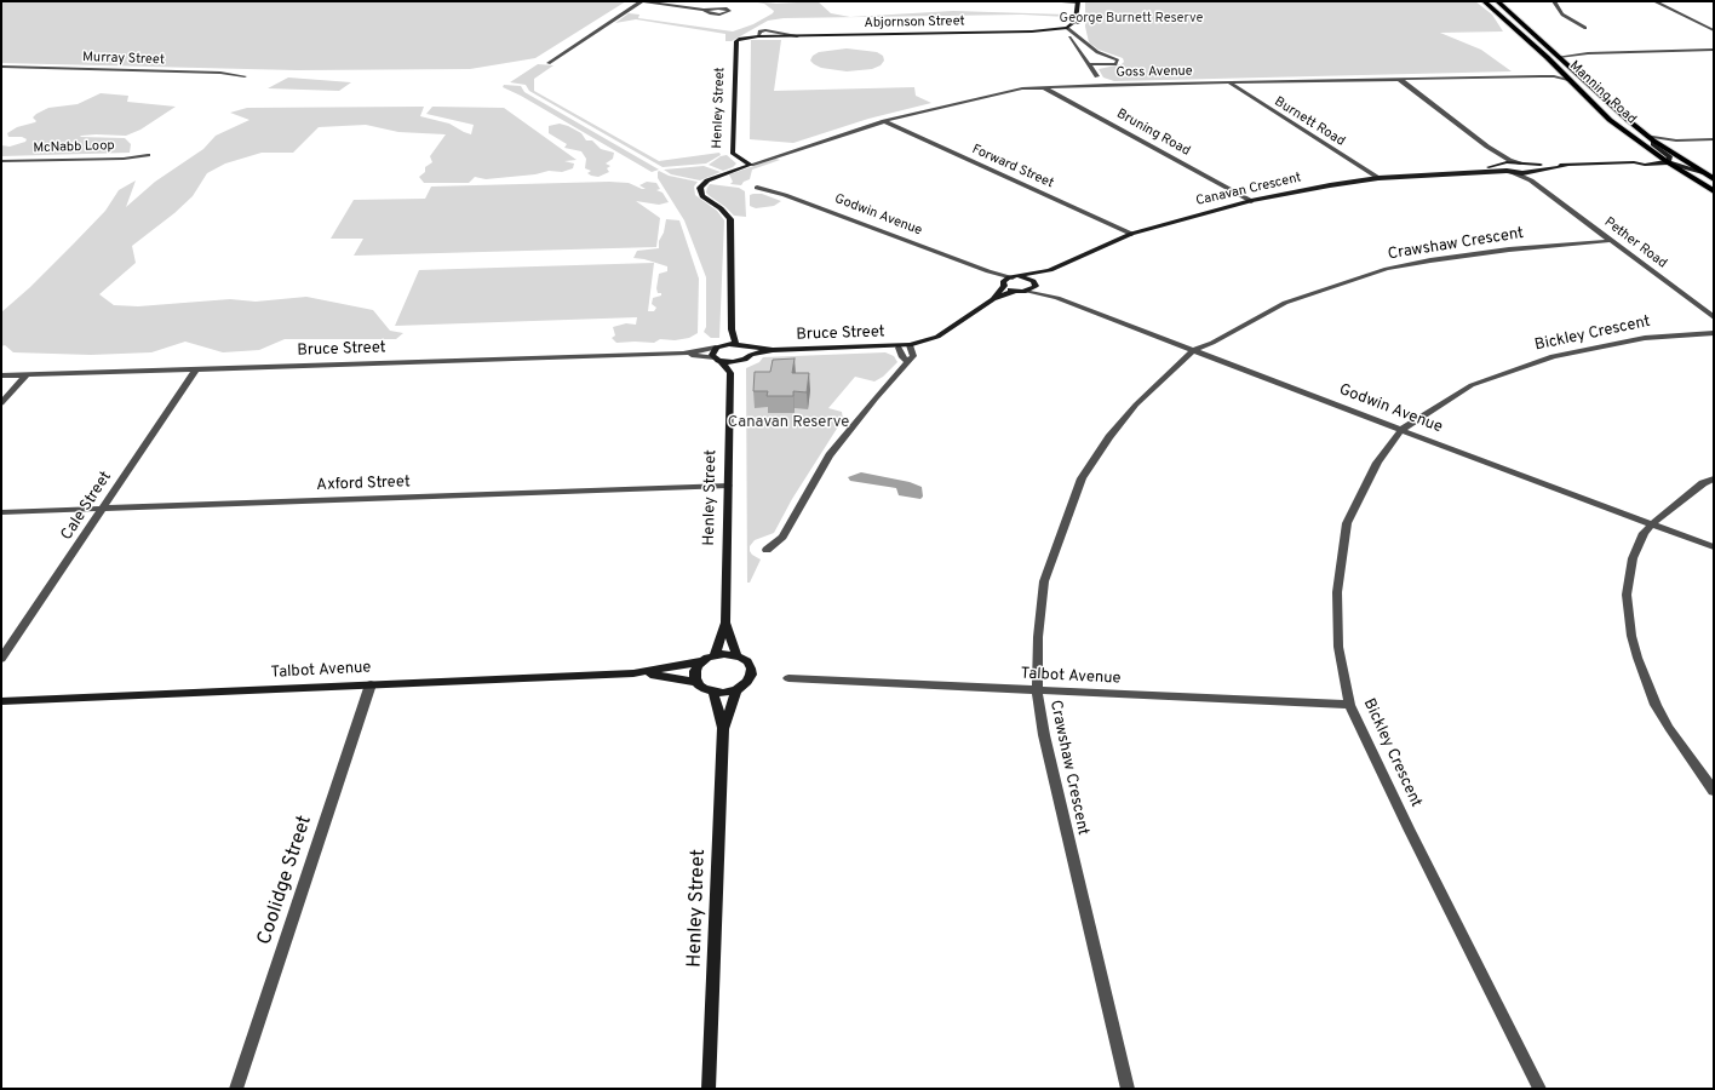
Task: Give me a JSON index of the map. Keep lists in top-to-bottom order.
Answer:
{
  "streets": {
    "main road": ["Manning Road"],
    "street": [
      "Abjornson Street",
      "Murray Street",
      "Goss Avenue",
      "Henley Street",
      "Burnett Road",
      "Bruning Road",
      "McNabb Loop",
      "Forward Street",
      "Canavan Crescent",
      "Godwin Avenue",
      "Pether Road",
      "Crawshaw Crescent",
      "Bruce Street",
      "Bickley Crescent",
      "Axford Street",
      "Cale Street",
      "Talbot Avenue",
      "Coolidge Street"
    ]
  },
  "crossings": [
    ["Abjornson Street", "Henley Street"],
    ["Goss Avenue", "Manning Road"],
    ["Goss Avenue", "Henley Street"],
    ["Goss Avenue", "Burnett Road"],
    ["Goss Avenue", "Bruning Road"],
    ["Goss Avenue", "Forward Street"],
    ["Manning Road", "Canavan Crescent"],
    ["Henley Street", "Axford Street"],
    ["Henley Street", "Talbot Avenue"],
    ["Burnett Road", "Canavan Crescent"],
    ["Bruning Road", "Canavan Crescent"],
    ["Forward Street", "Canavan Crescent"],
    ["Canavan Crescent", "Godwin Avenue"],
    ["Canavan Crescent", "Pether Road"],
    ["Canavan Crescent", "Bruce Street"],
    ["Godwin Avenue", "Crawshaw Crescent"],
    ["Godwin Avenue", "Bickley Crescent"],
    ["Pether Road", "Crawshaw Crescent"],
    ["Crawshaw Crescent", "Talbot Avenue"],
    ["Bruce Street", "Cale Street"],
    ["Bickley Crescent", "Talbot Avenue"],
    ["Axford Street", "Cale Street"],
    ["Talbot Avenue", "Coolidge Street"]
  ],
  "parks": ["George Burnett Reserve", "Canavan Reserve"]
}
